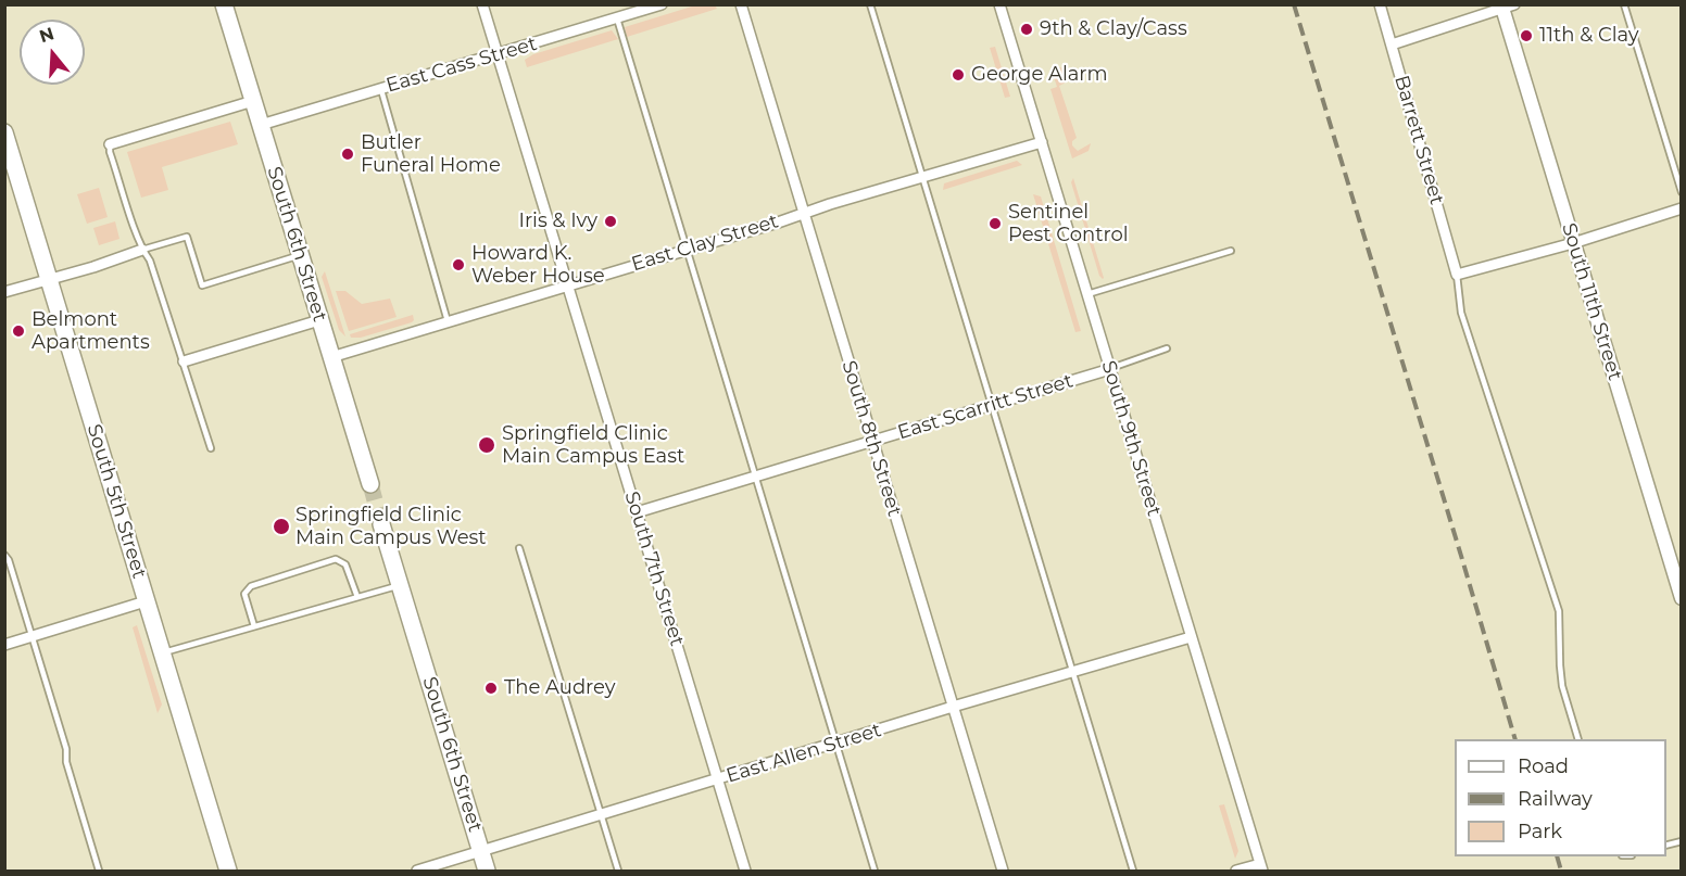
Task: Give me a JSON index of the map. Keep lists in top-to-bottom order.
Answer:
{
  "streets": {
    "main road": ["South 6th Street", "South 5th Street"],
    "street": [
      "East Cass Street",
      "Barrett Street",
      "East Clay Street",
      "South 11th Street",
      "East Scarritt Street",
      "South 8th Street",
      "South 9th Street",
      "South 7th Street",
      "East Allen Street"
    ]
  },
  "crossings": [
    ["East Cass Street", "South 6th Street"],
    ["East Cass Street", "South 7th Street"],
    ["East Clay Street", "South 6th Street"],
    ["East Clay Street", "South 8th Street"],
    ["East Clay Street", "South 9th Street"],
    ["East Clay Street", "South 7th Street"],
    ["South 6th Street", "East Allen Street"],
    ["East Scarritt Street", "South 8th Street"],
    ["East Scarritt Street", "South 9th Street"],
    ["East Scarritt Street", "South 7th Street"],
    ["South 8th Street", "East Allen Street"],
    ["South 9th Street", "East Allen Street"],
    ["South 7th Street", "East Allen Street"]
  ],
  "places": [
    "9th & Clay/Cass",
    "11th & Clay",
    "George Alarm",
    "Butler Funeral Home",
    "Iris & Ivy",
    "Sentinel Pest Control",
    "Howard K. Weber House",
    "Belmont Apartments",
    "Springfield Clinic Main Campus East",
    "Springfield Clinic Main Campus West",
    "The Audrey"
  ],
  "legend": ["Road", "Railway", "Park"],
  "north": "top"
}
